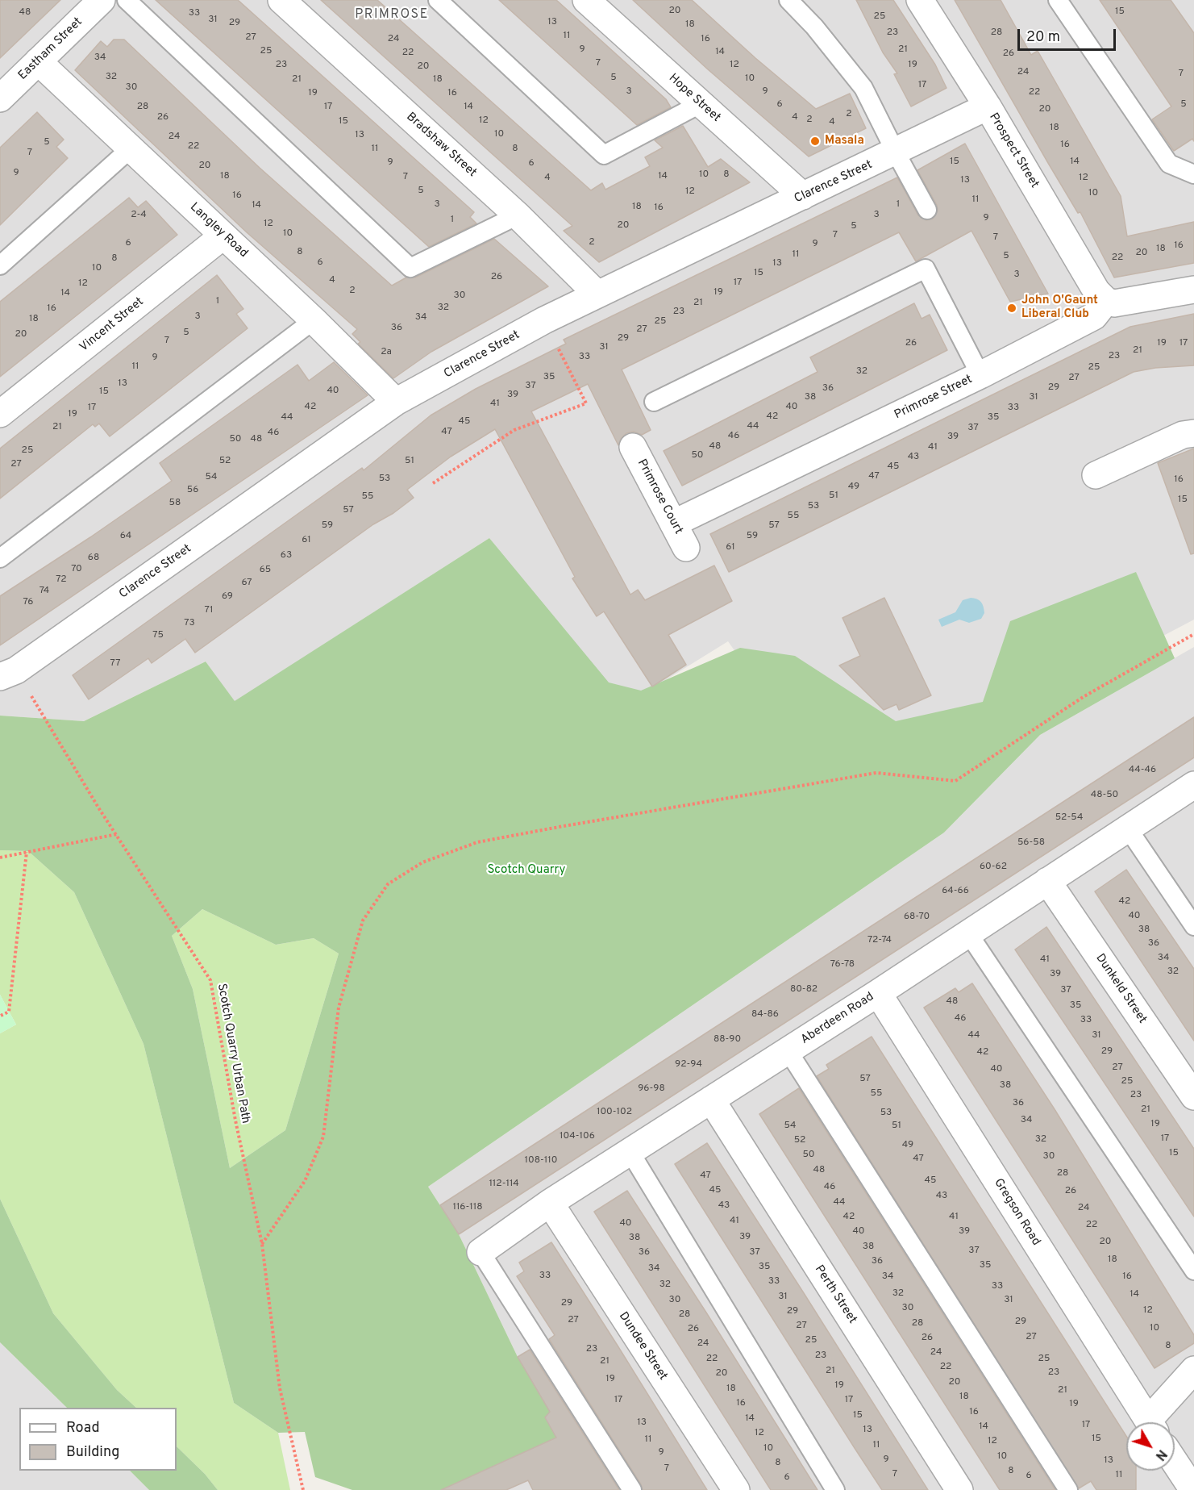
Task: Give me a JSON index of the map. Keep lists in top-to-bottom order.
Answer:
{
  "streets": {
    "street": [
      "Eastham Street",
      "Hope Street",
      "Bradshaw Street",
      "Prospect Street",
      "Clarence Street",
      "Langley Road",
      "Vincent Street",
      "Primrose Street",
      "Primrose Court",
      "Dunkeld Street",
      "Aberdeen Road",
      "Gregson Road",
      "Perth Street",
      "Dundee Street"
    ],
    "path": ["Scotch Quarry Urban Path"]
  },
  "crossings": [
    ["Eastham Street", "Langley Road"],
    ["Hope Street", "Clarence Street"],
    ["Bradshaw Street", "Clarence Street"],
    ["Prospect Street", "Clarence Street"],
    ["Prospect Street", "Primrose Street"],
    ["Clarence Street", "Langley Road"],
    ["Clarence Street", "Scotch Quarry Urban Path"],
    ["Langley Road", "Vincent Street"],
    ["Primrose Street", "Primrose Court"],
    ["Dunkeld Street", "Aberdeen Road"],
    ["Aberdeen Road", "Gregson Road"],
    ["Aberdeen Road", "Perth Street"],
    ["Aberdeen Road", "Dundee Street"]
  ],
  "districts": ["PRIMROSE"],
  "parks": ["Scotch Quarry"],
  "places": ["Masala", "John O'Gaunt Liberal Club"],
  "house_numbers": [
    "20",
    "15",
    "48",
    "33",
    "25",
    "31",
    "13",
    "29",
    "18",
    "23",
    "28",
    "11",
    "27",
    "24",
    "16",
    "9",
    "21",
    "25",
    "14",
    "22",
    "26",
    "34",
    "7",
    "23",
    "12",
    "19",
    "20",
    "24",
    "7",
    "32",
    "5",
    "10",
    "21",
    "18",
    "17",
    "30",
    "3",
    "9",
    "22",
    "19",
    "16",
    "6",
    "5",
    "28",
    "17",
    "14",
    "20",
    "2",
    "26",
    "4",
    "2",
    "12",
    "15",
    "4",
    "18",
    "10",
    "13",
    "24",
    "5",
    "16",
    "22",
    "11",
    "8",
    "7",
    "15",
    "14",
    "9",
    "6",
    "20",
    "9",
    "10",
    "8",
    "18",
    "14",
    "7",
    "4",
    "12",
    "13",
    "5",
    "12",
    "10",
    "16",
    "11",
    "3",
    "1",
    "14",
    "18",
    "16",
    "2-4",
    "3",
    "9",
    "1",
    "12",
    "20",
    "5",
    "10",
    "7",
    "7",
    "2",
    "6",
    "9",
    "16",
    "18",
    "8",
    "20",
    "11",
    "5",
    "22",
    "8",
    "6",
    "13",
    "10",
    "15",
    "3",
    "26",
    "4",
    "17",
    "12",
    "2",
    "19",
    "14",
    "30",
    "1",
    "21",
    "32",
    "16",
    "23",
    "3",
    "34",
    "18",
    "25",
    "36",
    "27",
    "5",
    "20",
    "29",
    "7",
    "26",
    "19",
    "17",
    "31",
    "21",
    "2a",
    "23",
    "33",
    "9",
    "11",
    "25",
    "32",
    "35",
    "27",
    "13",
    "37",
    "29",
    "36",
    "40",
    "15",
    "39",
    "38",
    "31",
    "41",
    "42",
    "40",
    "17",
    "33",
    "19",
    "42",
    "44",
    "35",
    "45",
    "44",
    "21",
    "37",
    "47",
    "46",
    "46",
    "39",
    "50",
    "48",
    "48",
    "41",
    "25",
    "50",
    "43",
    "52",
    "51",
    "27",
    "45",
    "47",
    "54",
    "53",
    "16",
    "49",
    "56",
    "51",
    "55",
    "15",
    "58",
    "53",
    "57",
    "55",
    "59",
    "57",
    "64",
    "59",
    "61",
    "61",
    "63",
    "68",
    "70",
    "65",
    "72",
    "67",
    "74",
    "69",
    "76",
    "71",
    "73",
    "75",
    "77",
    "44-46",
    "48-50",
    "52-54",
    "56-58",
    "60-62",
    "64-66",
    "42",
    "40",
    "68-70",
    "38",
    "72-74",
    "36",
    "34",
    "41",
    "76-78",
    "32",
    "39",
    "80-82",
    "37",
    "48",
    "35",
    "84-86",
    "46",
    "33",
    "44",
    "31",
    "88-90",
    "29",
    "42",
    "92-94",
    "27",
    "40",
    "57",
    "25",
    "38",
    "96-98",
    "55",
    "23",
    "36",
    "21",
    "100-102",
    "53",
    "34",
    "19",
    "54",
    "51",
    "104-106",
    "17",
    "32",
    "52",
    "49",
    "15",
    "50",
    "30",
    "47",
    "108-110",
    "48",
    "28",
    "47",
    "45",
    "112-114",
    "46",
    "45",
    "26",
    "43",
    "44",
    "43",
    "116-118",
    "24",
    "42",
    "41",
    "41",
    "40",
    "22",
    "40",
    "39",
    "39",
    "38",
    "20",
    "38",
    "37",
    "36",
    "37",
    "18",
    "36",
    "35",
    "35",
    "34",
    "33",
    "34",
    "16",
    "33",
    "32",
    "33",
    "32",
    "14",
    "31",
    "30",
    "31",
    "29",
    "30",
    "12",
    "29",
    "28",
    "27",
    "29",
    "28",
    "27",
    "10",
    "26",
    "27",
    "26",
    "25",
    "24",
    "8",
    "23",
    "24",
    "23",
    "22",
    "25",
    "21",
    "22",
    "21",
    "23",
    "20",
    "19",
    "20",
    "19",
    "18",
    "21",
    "18",
    "17",
    "17",
    "16",
    "19",
    "16",
    "15",
    "14",
    "13",
    "17",
    "14",
    "13",
    "12",
    "15",
    "11",
    "12",
    "11",
    "10",
    "9",
    "10",
    "9",
    "13",
    "8",
    "7",
    "8",
    "7",
    "11",
    "6",
    "6"
  ],
  "legend": ["Road", "Building"],
  "scale_bar": "20 m",
  "north": "bottom right"
}
